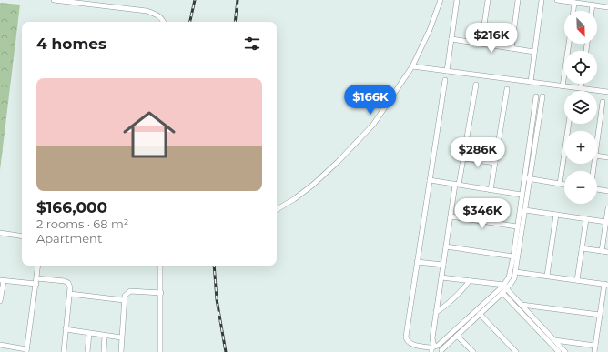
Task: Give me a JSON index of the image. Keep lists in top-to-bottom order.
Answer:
{
  "north": "bottom right",
  "page": {
    "map_buttons": ["+", "−"],
    "heading": "4 homes",
    "price": [
      "$216K",
      "$166K",
      "$286K",
      "$346K"
    ],
    "list": [
      {
        "name": "$166,000",
        "note": "2 rooms · 68 m² · Apartment"
      }
    ]
  }
}
